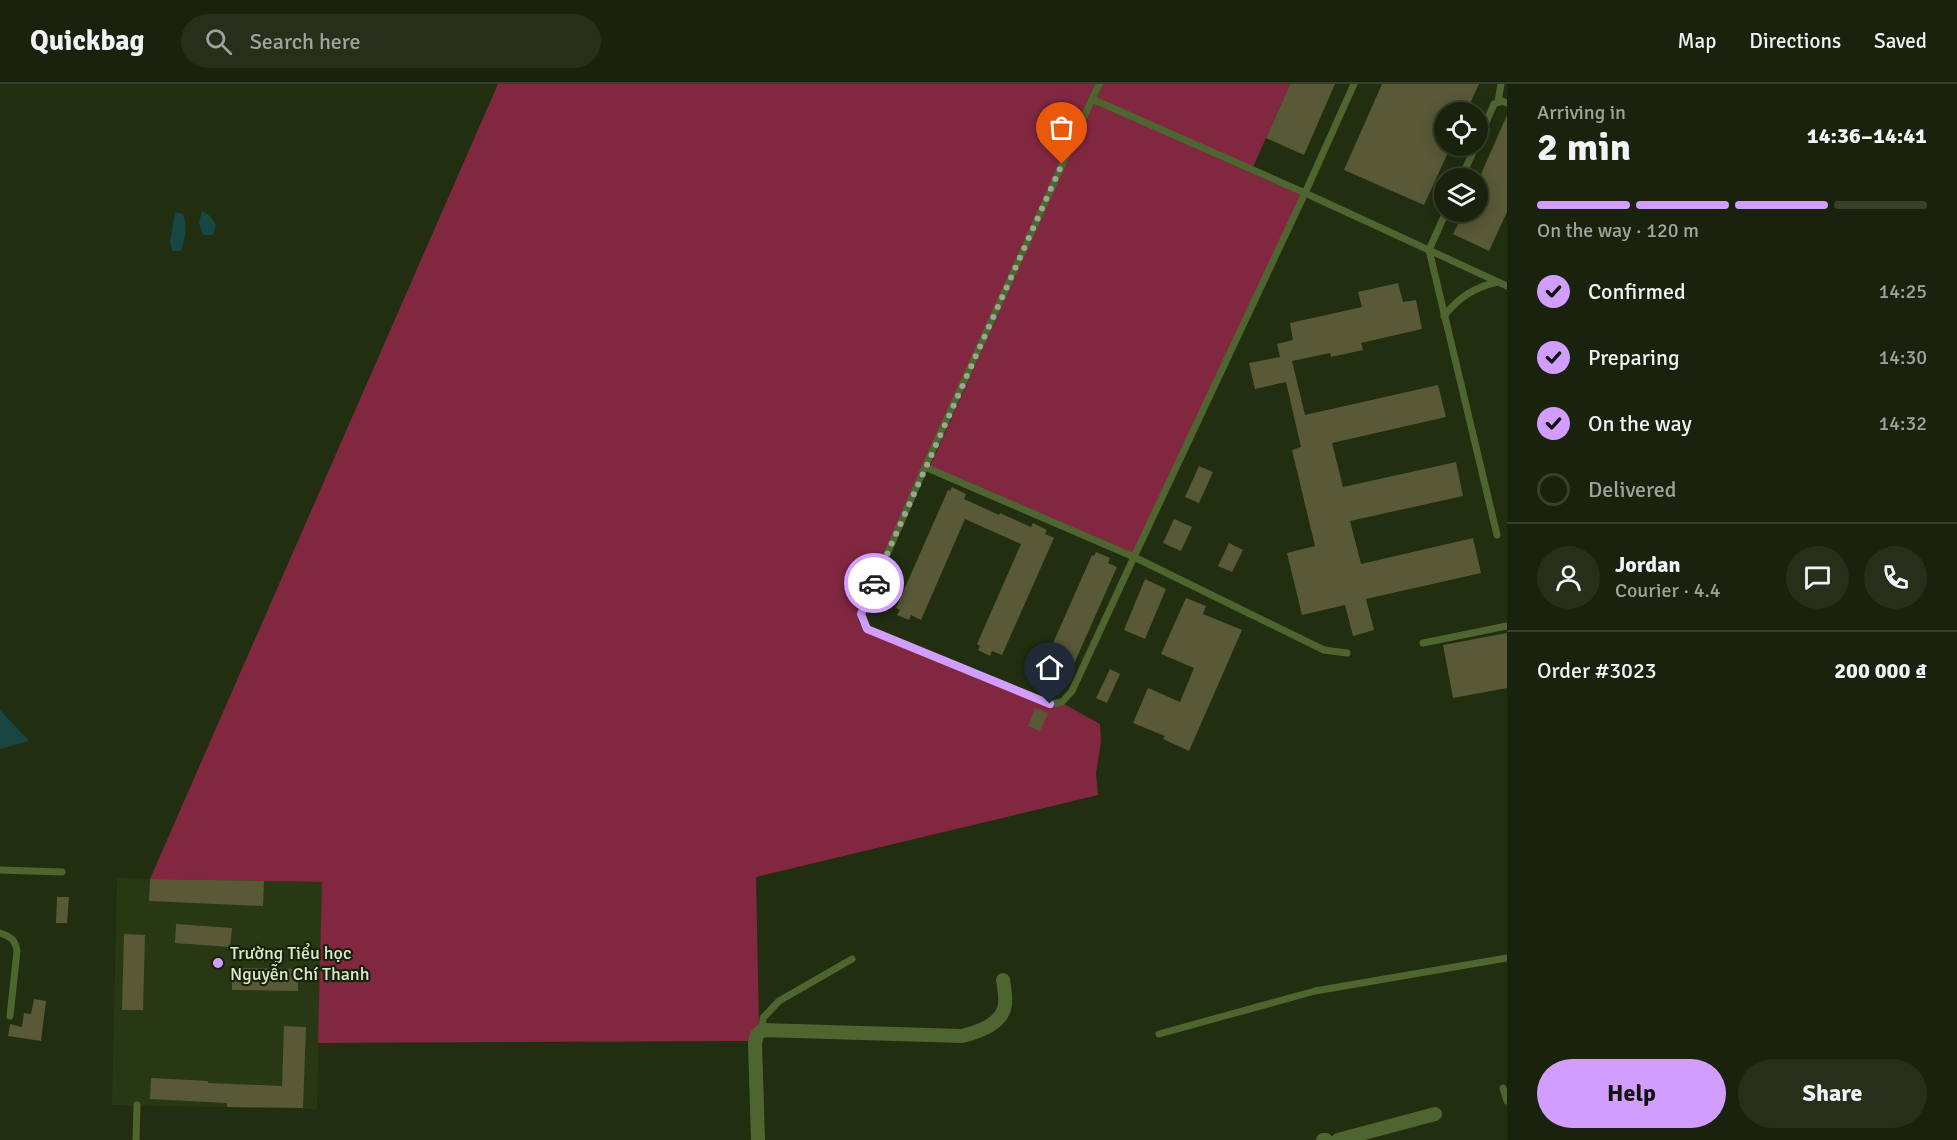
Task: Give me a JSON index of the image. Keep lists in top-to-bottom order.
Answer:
{
  "places": ["Trường Tiểu học Nguyễn Chí Thanh"],
  "page": {
    "header": "Quickbag",
    "search": "Search here",
    "nav": ["Map", "Directions", "Saved"],
    "heading": ["2 min", "Arriving in", "14:36–14:41"],
    "panel": [
      "Jordan",
      "Courier · 4.4",
      "Order #3023",
      "200 000 ₫"
    ],
    "bar": "On the way · 120 m",
    "list": [
      ["Confirmed", "14:25"],
      ["Preparing", "14:30"],
      ["On the way", "14:32"],
      "Delivered"
    ],
    "buttons": ["Help", "Share"]
  }
}
